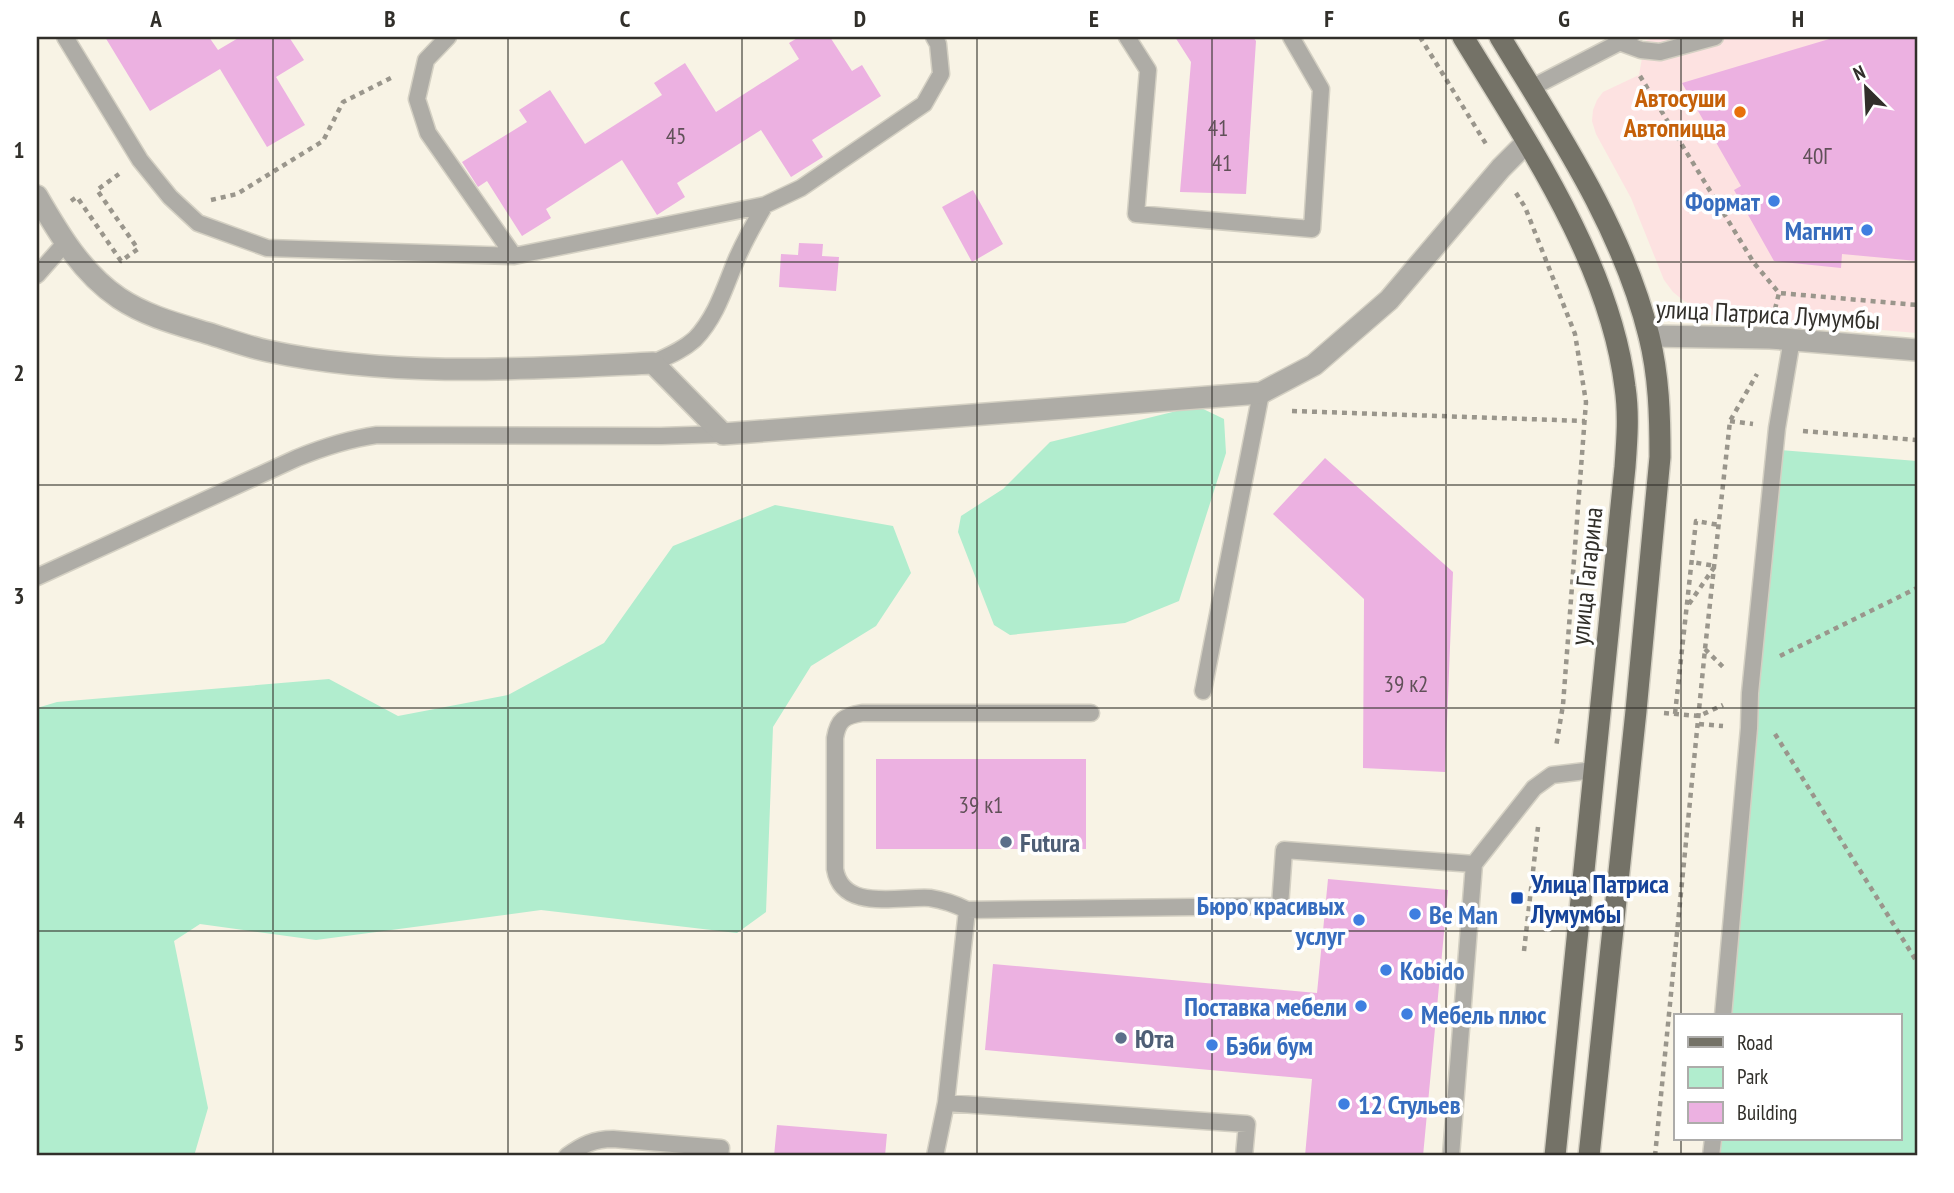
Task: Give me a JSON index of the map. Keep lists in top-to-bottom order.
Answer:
{
  "streets": {
    "main road": ["улица Патриса Лумумбы", "улица Гагарина"]
  },
  "crossings": [
    ["улица Патриса Лумумбы", "улица Гагарина"]
  ],
  "places": {
    "other": [
      "Автосуши Автопицца",
      "Формат",
      "Магнит",
      "Futura",
      "Be Man",
      "Бюро красивых услуг",
      "Kobido",
      "Поставка мебели",
      "Мебель плюс",
      "Юта",
      "Бэби бум",
      "12 Стульев"
    ],
    "transit": ["Улица Патриса Лумумбы"]
  },
  "house_numbers": [
    "41",
    "45",
    "40Г",
    "41",
    "39 к2",
    "39 к1"
  ],
  "legend": ["Road", "Park", "Building"],
  "north": "top left",
  "grid": {
    "columns": [
      "A",
      "B",
      "C",
      "D",
      "E",
      "F",
      "G",
      "H"
    ],
    "rows": [
      "1",
      "2",
      "3",
      "4",
      "5"
    ]
  }
}
